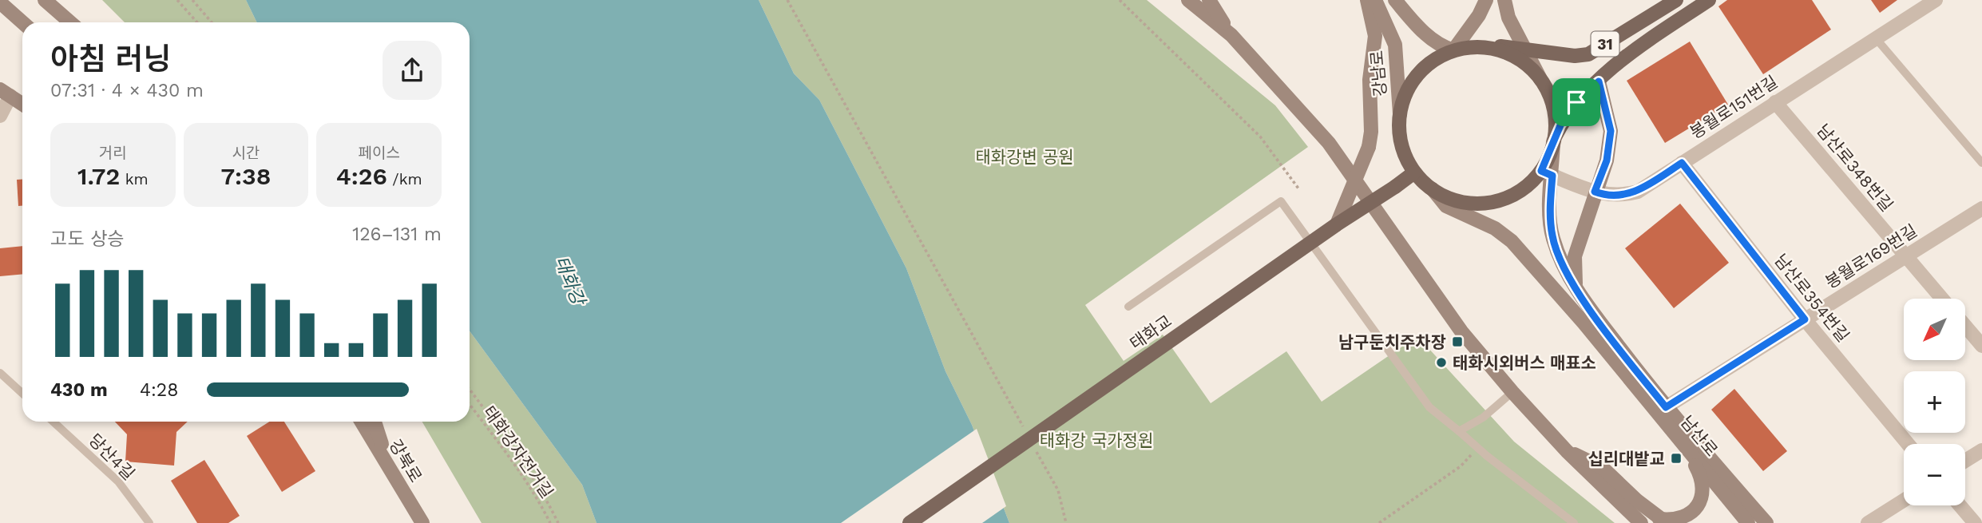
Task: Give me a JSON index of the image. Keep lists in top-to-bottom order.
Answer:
{
  "streets": {
    "main road": [
      "31",
      "강남로",
      "태화교",
      "남산로",
      "강북로"
    ],
    "street": [
      "봉월로151번길",
      "남산로348번길",
      "봉월로169번길",
      "남산로354번길"
    ],
    "lane": ["당산4길"],
    "path": ["태화강자전거길"]
  },
  "crossings": [
    ["강남로", "봉월로151번길"],
    ["강남로", "태화교"],
    ["강남로", "남산로"],
    ["봉월로151번길", "남산로348번길"],
    ["봉월로151번길", "남산로354번길"],
    ["봉월로151번길", "태화교"],
    ["봉월로151번길", "남산로"],
    ["남산로348번길", "봉월로169번길"],
    ["봉월로169번길", "남산로354번길"],
    ["봉월로169번길", "남산로"],
    ["태화교", "남산로"]
  ],
  "water": ["태화강"],
  "parks": ["태화강변 공원", "태화강 국가정원"],
  "places": {
    "transit": ["남구둔치주차장", "십리대밭교"],
    "other": ["태화시외버스 매표소"]
  },
  "north": "bottom left",
  "page": {
    "heading": ["아침 러닝", "07:31 · 4 × 430 m"],
    "stats": [
      ["거리", "1.72 km"],
      ["시간", "7:38"],
      ["페이스", "4:26 /km"]
    ],
    "chart": ["고도 상승", "126–131 m"],
    "map_buttons": ["+", "−"],
    "list": [
      {
        "name": "430 m",
        "note": "4:28"
      }
    ]
  }
}
